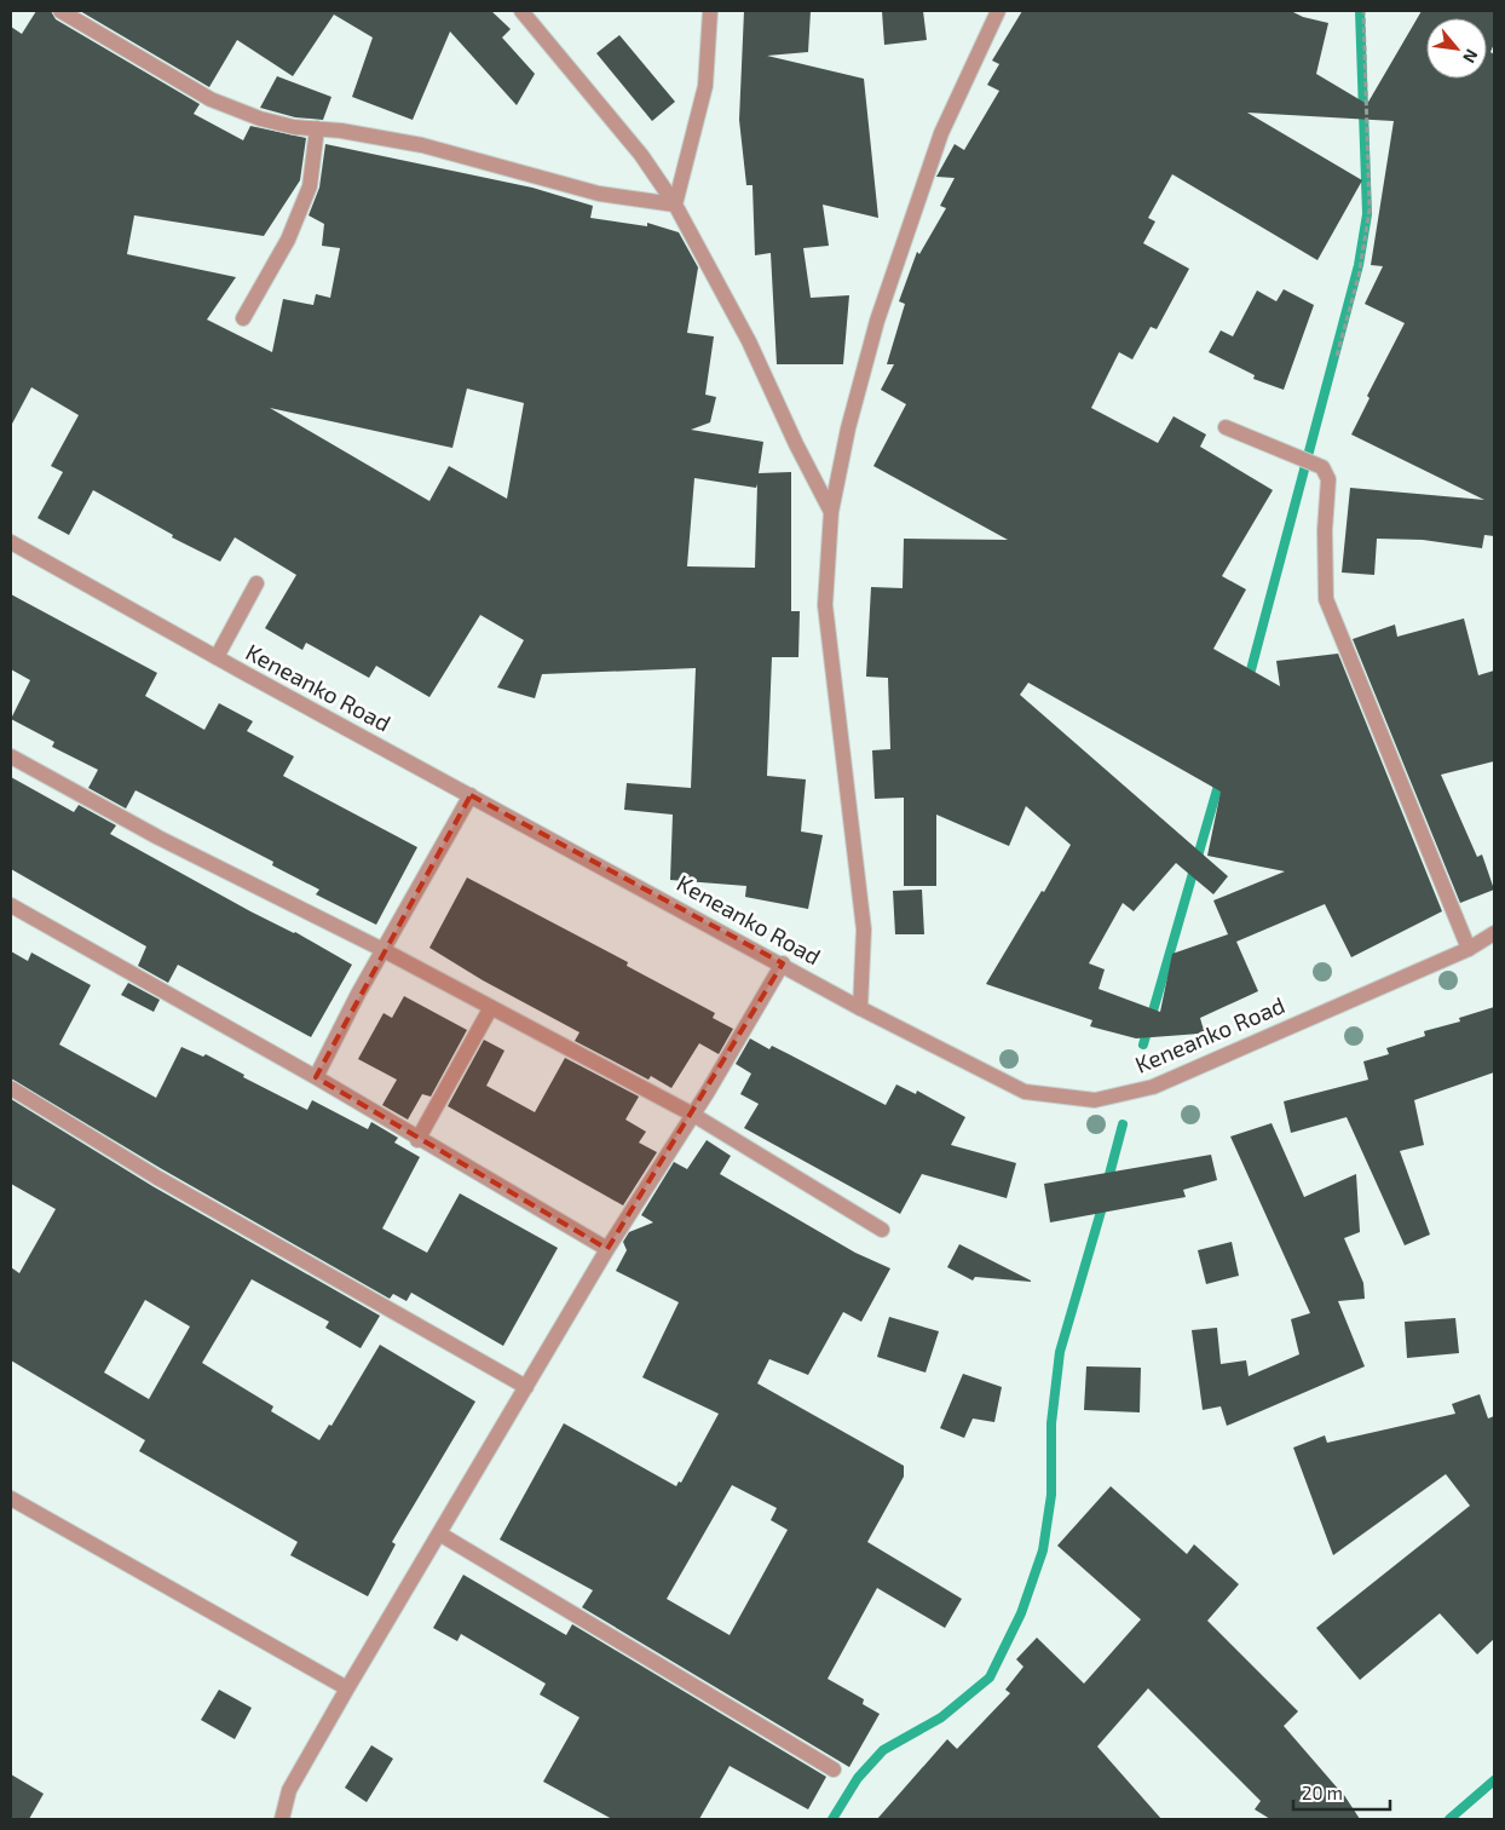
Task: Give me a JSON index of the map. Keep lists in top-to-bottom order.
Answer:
{
  "streets": {
    "street": ["Keneanko Road"]
  },
  "scale_bar": "20 m",
  "north": "bottom right"
}
